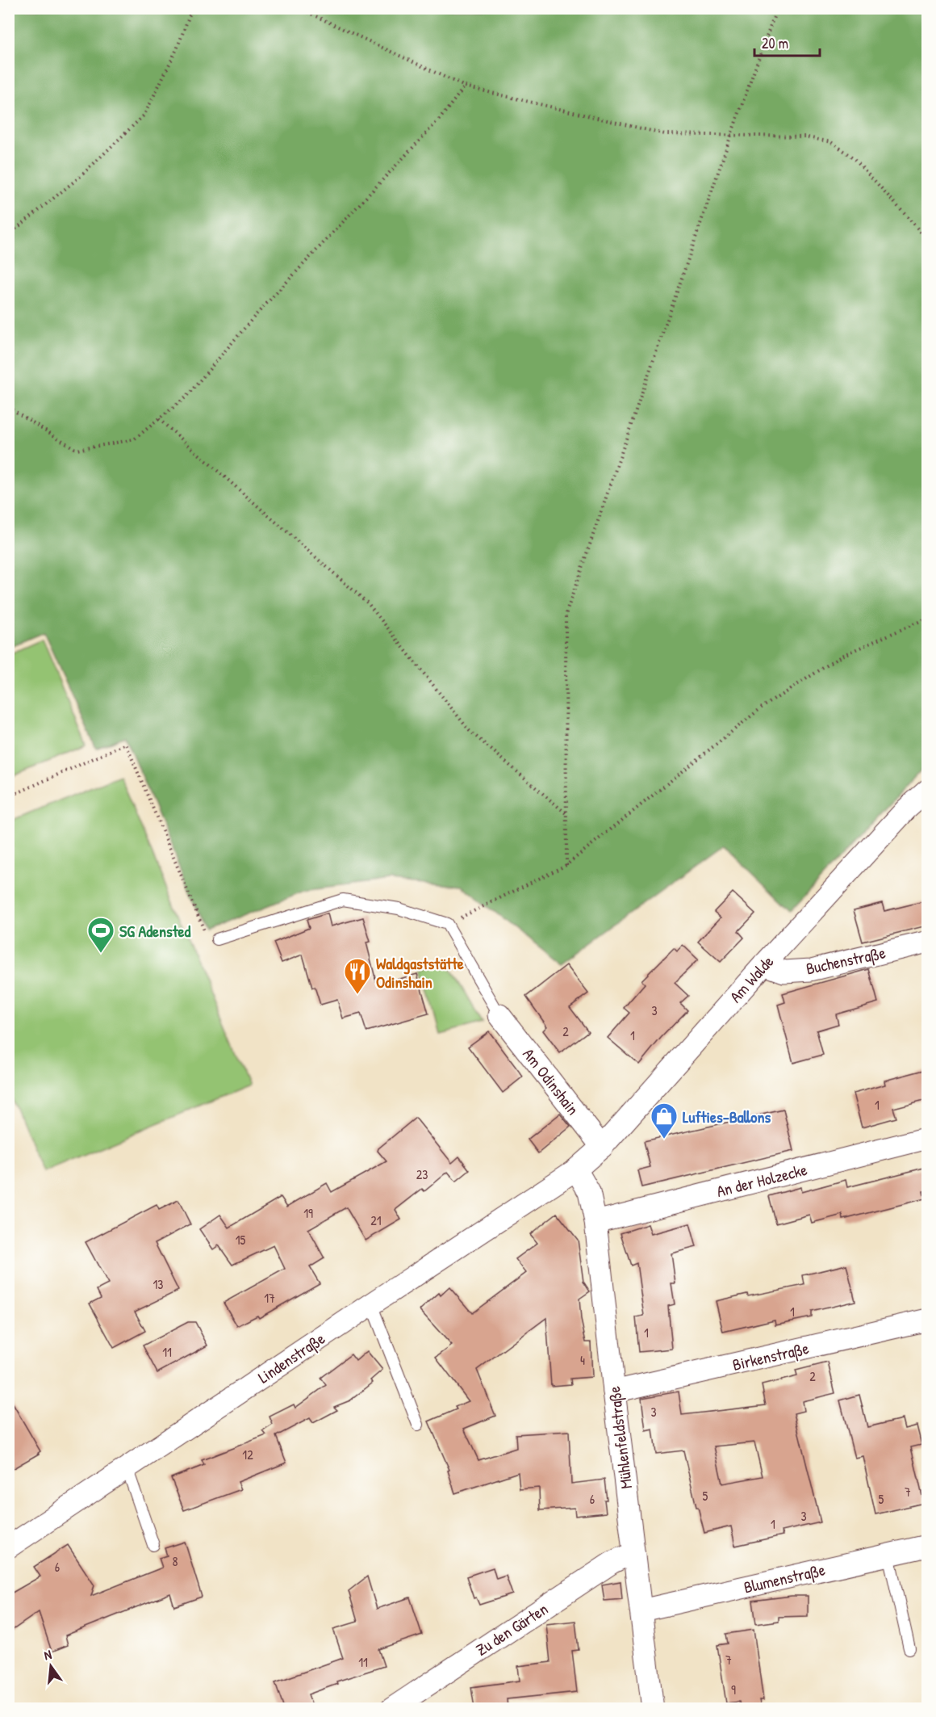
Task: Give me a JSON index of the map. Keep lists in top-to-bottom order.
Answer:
{
  "streets": {
    "street": [
      "Buchenstraße",
      "Am Walde",
      "Am Odinshain",
      "An der Holzecke",
      "Birkenstraße",
      "Lindenstraße",
      "Mühlenfeldstraße",
      "Blumenstraße",
      "Zu den Gärten"
    ]
  },
  "crossings": [
    ["Buchenstraße", "Am Walde"],
    ["Am Walde", "Am Odinshain"],
    ["Am Walde", "Lindenstraße"],
    ["Am Walde", "Mühlenfeldstraße"],
    ["An der Holzecke", "Mühlenfeldstraße"],
    ["Birkenstraße", "Mühlenfeldstraße"],
    ["Lindenstraße", "Mühlenfeldstraße"],
    ["Mühlenfeldstraße", "Blumenstraße"],
    ["Mühlenfeldstraße", "Zu den Gärten"]
  ],
  "places": {
    "sports": ["SG Adensted"],
    "restaurant": ["Waldgaststätte Odinshain"],
    "shop": ["Lufties-Ballons"]
  },
  "house_numbers": [
    "3",
    "2",
    "1",
    "1",
    "23",
    "19",
    "21",
    "15",
    "13",
    "17",
    "1",
    "1",
    "11",
    "4",
    "2",
    "3",
    "12",
    "7",
    "5",
    "6",
    "5",
    "3",
    "1",
    "8",
    "6",
    "7",
    "11",
    "9"
  ],
  "scale_bar": "20 m",
  "north": "top"
}
